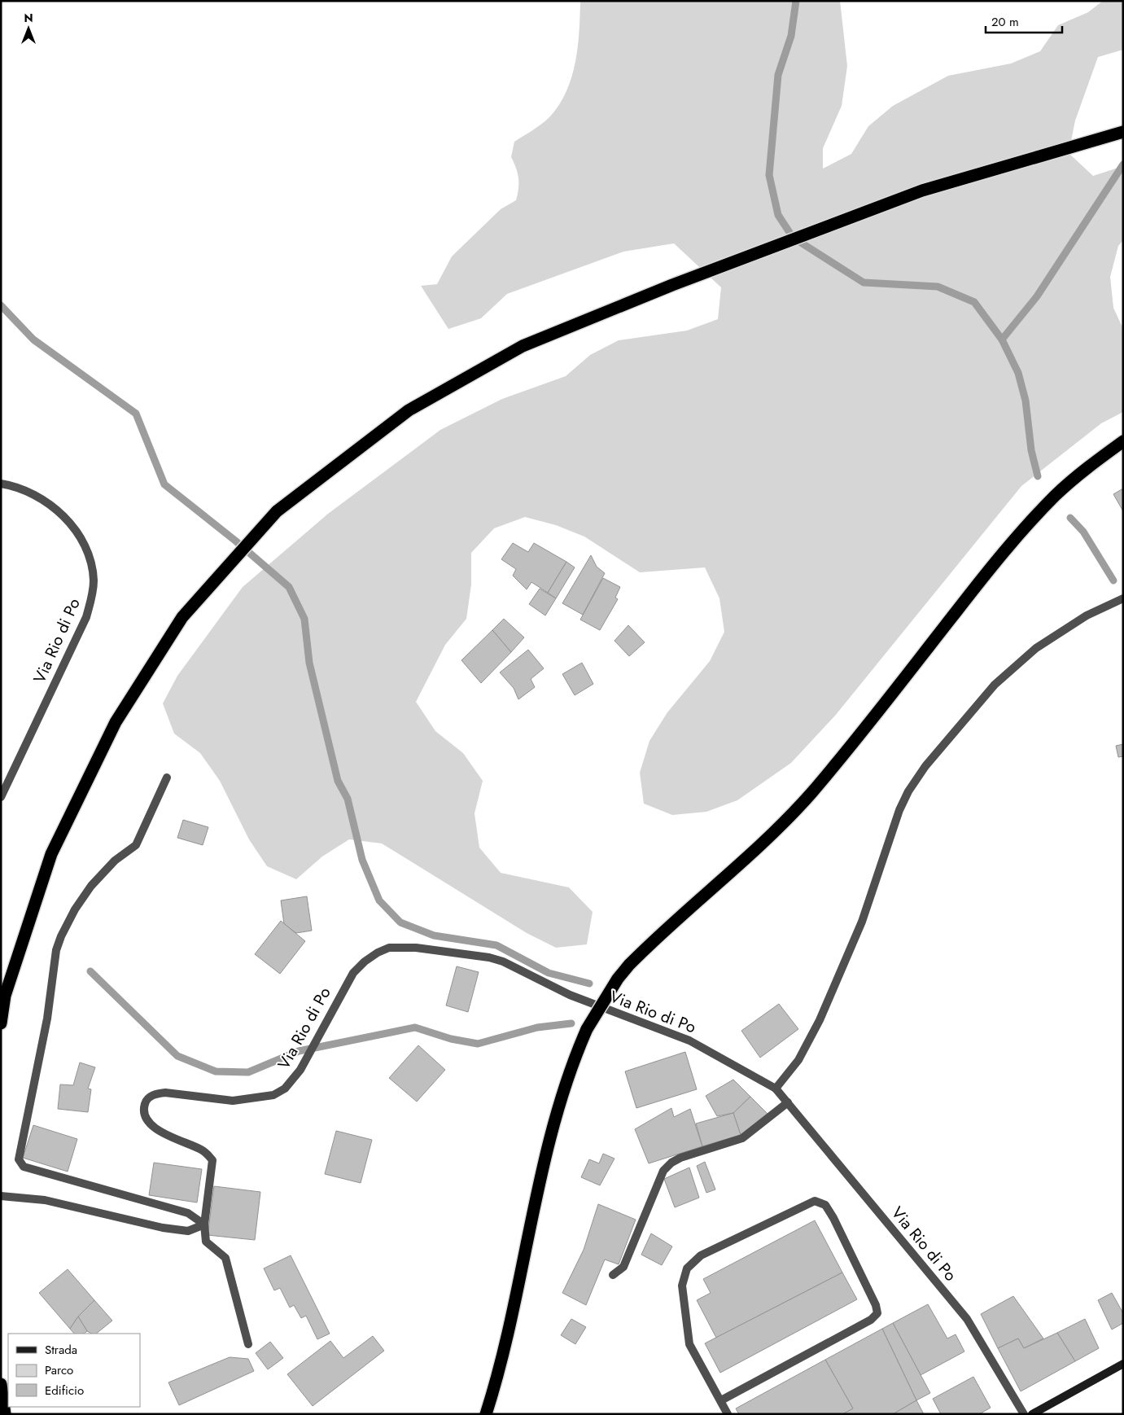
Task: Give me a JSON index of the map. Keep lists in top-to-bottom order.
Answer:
{
  "streets": {
    "street": ["Via Rio di Po"]
  },
  "legend": ["Strada", "Parco", "Edificio"],
  "scale_bar": "20 m",
  "north": "top"
}
